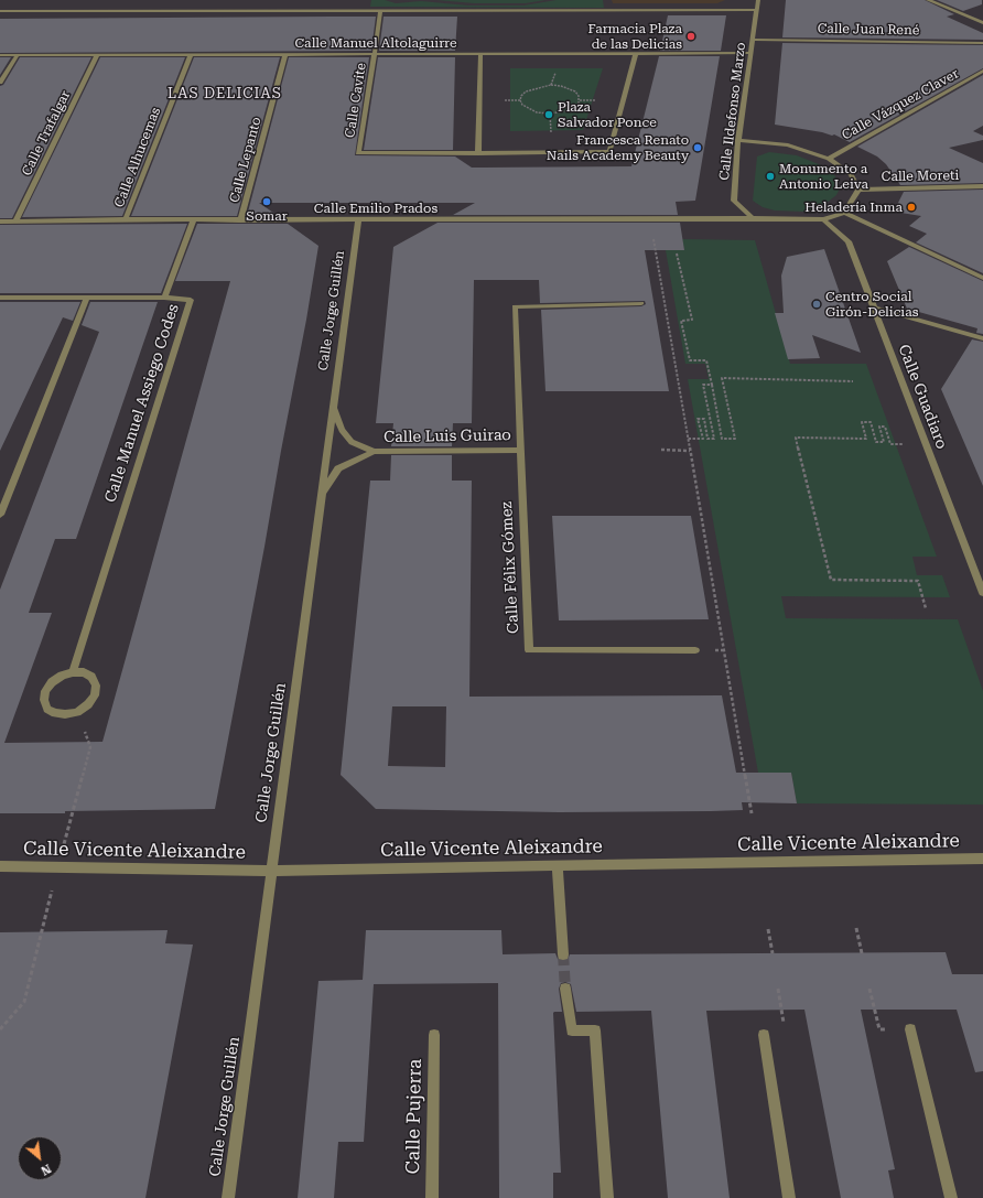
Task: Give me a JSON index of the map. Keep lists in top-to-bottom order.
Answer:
{
  "streets": {
    "street": [
      "Calle Juan René",
      "Calle Manuel Altolaguirre",
      "Calle Cavite",
      "Calle Vázquez Claver",
      "Calle Ildefonso Marzo",
      "Calle Trafalgar",
      "Calle Alhucemas",
      "Calle Lepanto",
      "Calle Moreti",
      "Calle Emilio Prados",
      "Calle Jorge Guillén",
      "Calle Guadiaro",
      "Calle Manuel Assiego Codes",
      "Calle Luis Guirao",
      "Calle Félix Gómez",
      "Calle Vicente Aleixandre",
      "Calle Pujerra"
    ]
  },
  "crossings": [
    ["Calle Juan René", "Calle Ildefonso Marzo"],
    ["Calle Manuel Altolaguirre", "Calle Cavite"],
    ["Calle Manuel Altolaguirre", "Calle Ildefonso Marzo"],
    ["Calle Manuel Altolaguirre", "Calle Trafalgar"],
    ["Calle Manuel Altolaguirre", "Calle Alhucemas"],
    ["Calle Manuel Altolaguirre", "Calle Lepanto"],
    ["Calle Ildefonso Marzo", "Calle Emilio Prados"],
    ["Calle Trafalgar", "Calle Emilio Prados"],
    ["Calle Alhucemas", "Calle Emilio Prados"],
    ["Calle Lepanto", "Calle Emilio Prados"],
    ["Calle Emilio Prados", "Calle Jorge Guillén"],
    ["Calle Emilio Prados", "Calle Guadiaro"],
    ["Calle Jorge Guillén", "Calle Luis Guirao"],
    ["Calle Jorge Guillén", "Calle Vicente Aleixandre"],
    ["Calle Luis Guirao", "Calle Félix Gómez"]
  ],
  "districts": ["LAS DELICIAS"],
  "places": [
    "Farmacia Plaza de las Delicias",
    "Plaza Salvador Ponce",
    "Francesca Renato Nails Academy Beauty",
    "Monumento a Antonio Leiva",
    "Somar",
    "Heladería Inma",
    "Centro Social Girón-Delicias"
  ],
  "north": "bottom right"
}
